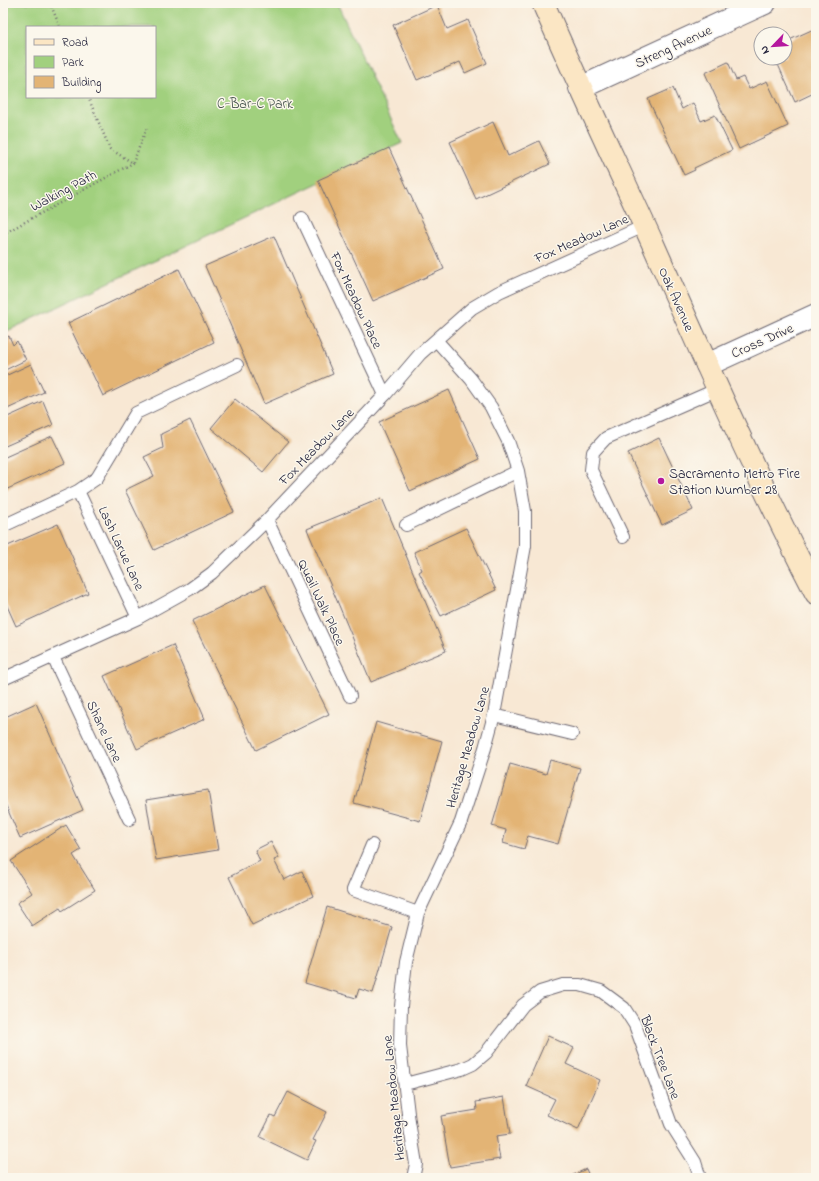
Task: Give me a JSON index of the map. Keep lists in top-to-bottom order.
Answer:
{
  "streets": {
    "main road": ["Oak Avenue"],
    "street": ["Streng Avenue", "Cross Drive"],
    "lane": [
      "Fox Meadow Lane",
      "Fox Meadow Place",
      "Lash Larue Lane",
      "Quail Walk Place",
      "Shane Lane",
      "Heritage Meadow Lane",
      "Black Tree Lane"
    ],
    "path": ["Walking Path"]
  },
  "crossings": [
    ["Streng Avenue", "Oak Avenue"],
    ["Fox Meadow Lane", "Oak Avenue"],
    ["Fox Meadow Lane", "Fox Meadow Place"],
    ["Fox Meadow Lane", "Lash Larue Lane"],
    ["Fox Meadow Lane", "Quail Walk Place"],
    ["Fox Meadow Lane", "Shane Lane"],
    ["Fox Meadow Lane", "Heritage Meadow Lane"],
    ["Oak Avenue", "Cross Drive"],
    ["Heritage Meadow Lane", "Black Tree Lane"]
  ],
  "parks": ["C-Bar-C Park"],
  "places": ["Sacramento Metro Fire Station Number 28"],
  "legend": ["Road", "Park", "Building"],
  "north": "bottom left"
}
